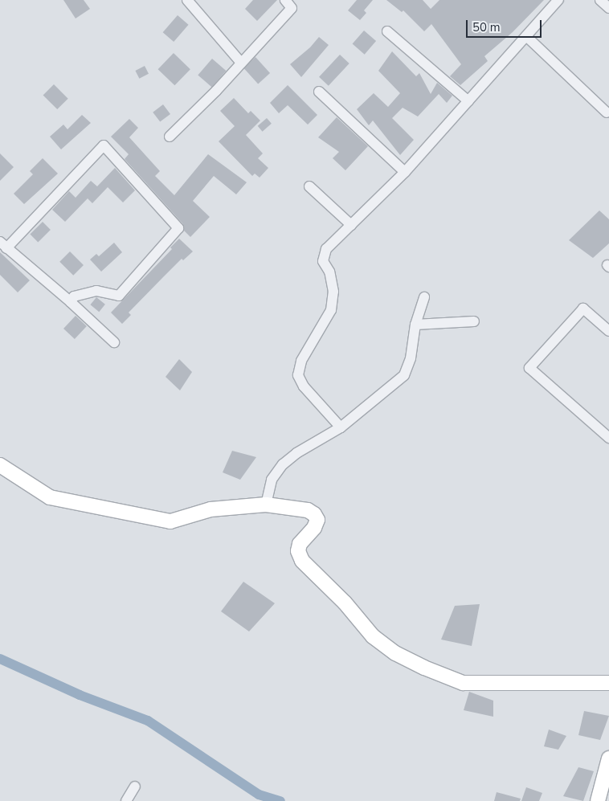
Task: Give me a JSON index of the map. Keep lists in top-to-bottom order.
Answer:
{
  "scale_bar": "50 m"
}
